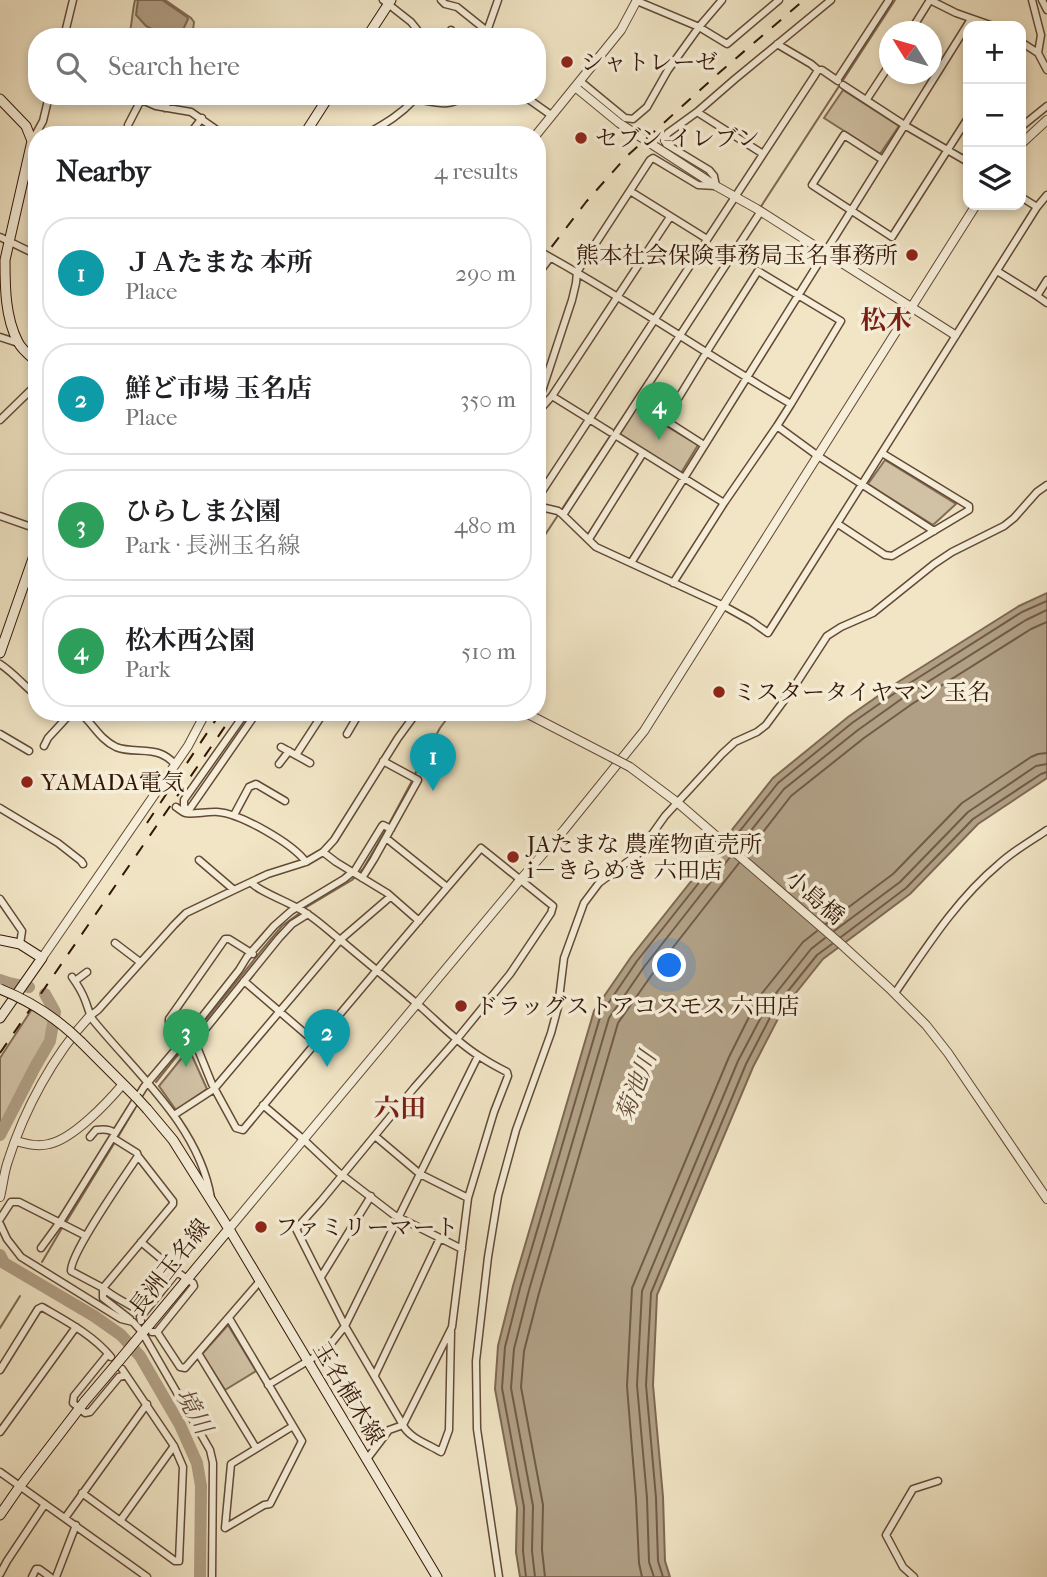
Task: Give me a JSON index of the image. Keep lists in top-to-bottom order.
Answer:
{
  "streets": {
    "main road": ["長洲玉名線", "玉名植木線"],
    "street": ["小島橋"]
  },
  "crossings": [
    ["長洲玉名線", "玉名植木線"]
  ],
  "districts": ["松木", "六田"],
  "water": ["菊池川", "境川"],
  "places": [
    "シャトレーゼ",
    "セブン-イレブン",
    "熊本社会保険事務局玉名事務所",
    "ミスタータイヤマン 玉名",
    "YAMADA電気",
    "JAたまな 農産物直売所 i－きらめき 六田店",
    "ドラッグストアコスモス 六田店",
    "ファミリーマート"
  ],
  "north": "top left",
  "page": {
    "map_buttons": ["+", "−"],
    "search": "Search here",
    "heading": ["Nearby", "4 results"],
    "list": [
      {
        "mark": "1",
        "name": "ＪＡたまな 本所",
        "note": "Place",
        "value": "290 m"
      },
      {
        "mark": "2",
        "name": "鮮ど市場 玉名店",
        "note": "Place",
        "value": "350 m"
      },
      {
        "mark": "3",
        "name": "ひらしま公園",
        "note": "Park · 長洲玉名線",
        "value": "480 m"
      },
      {
        "mark": "4",
        "name": "松木西公園",
        "note": "Park",
        "value": "510 m"
      }
    ],
    "pins": [
      "4",
      "1",
      "2",
      "3"
    ]
  }
}
